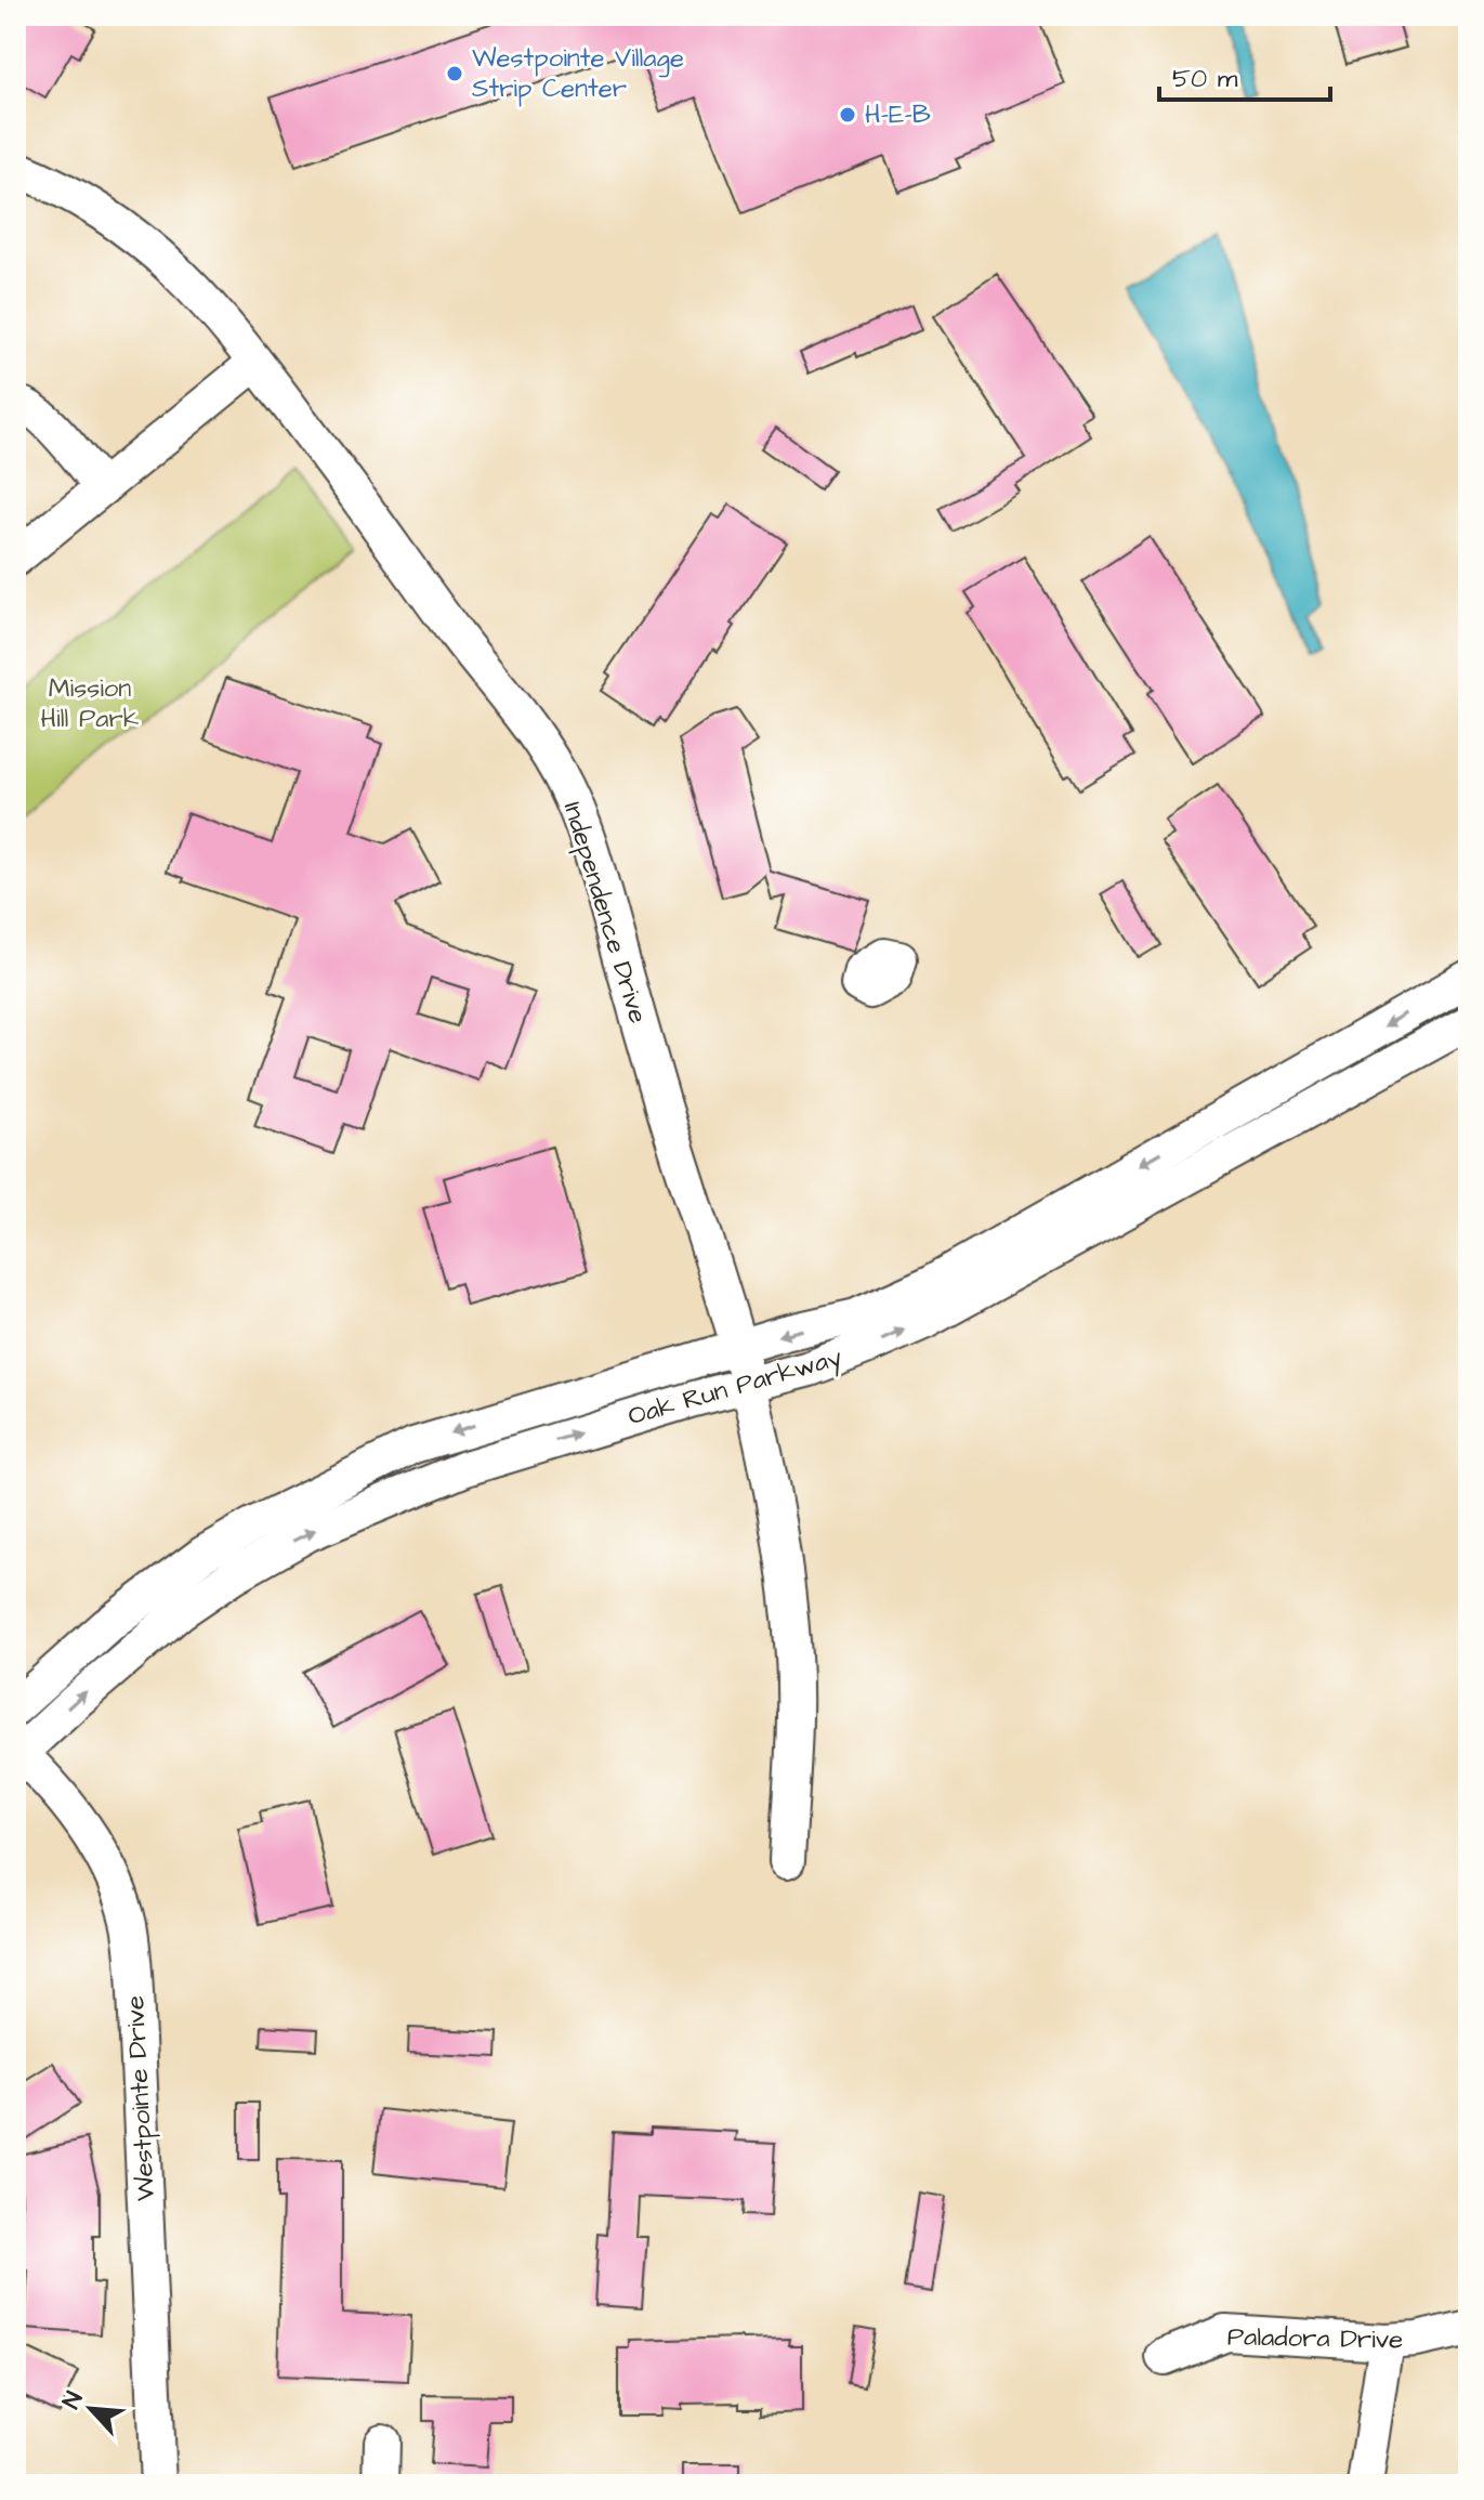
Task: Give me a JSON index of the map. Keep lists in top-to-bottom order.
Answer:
{
  "streets": {
    "street": [
      "Independence Drive",
      "Oak Run Parkway",
      "Westpointe Drive",
      "Paladora Drive"
    ]
  },
  "crossings": [
    ["Independence Drive", "Oak Run Parkway"],
    ["Oak Run Parkway", "Westpointe Drive"]
  ],
  "parks": ["Mission Hill Park"],
  "places": ["Westpointe Village Strip Center", "H-E-B"],
  "scale_bar": "50 m",
  "north": "top left"
}
